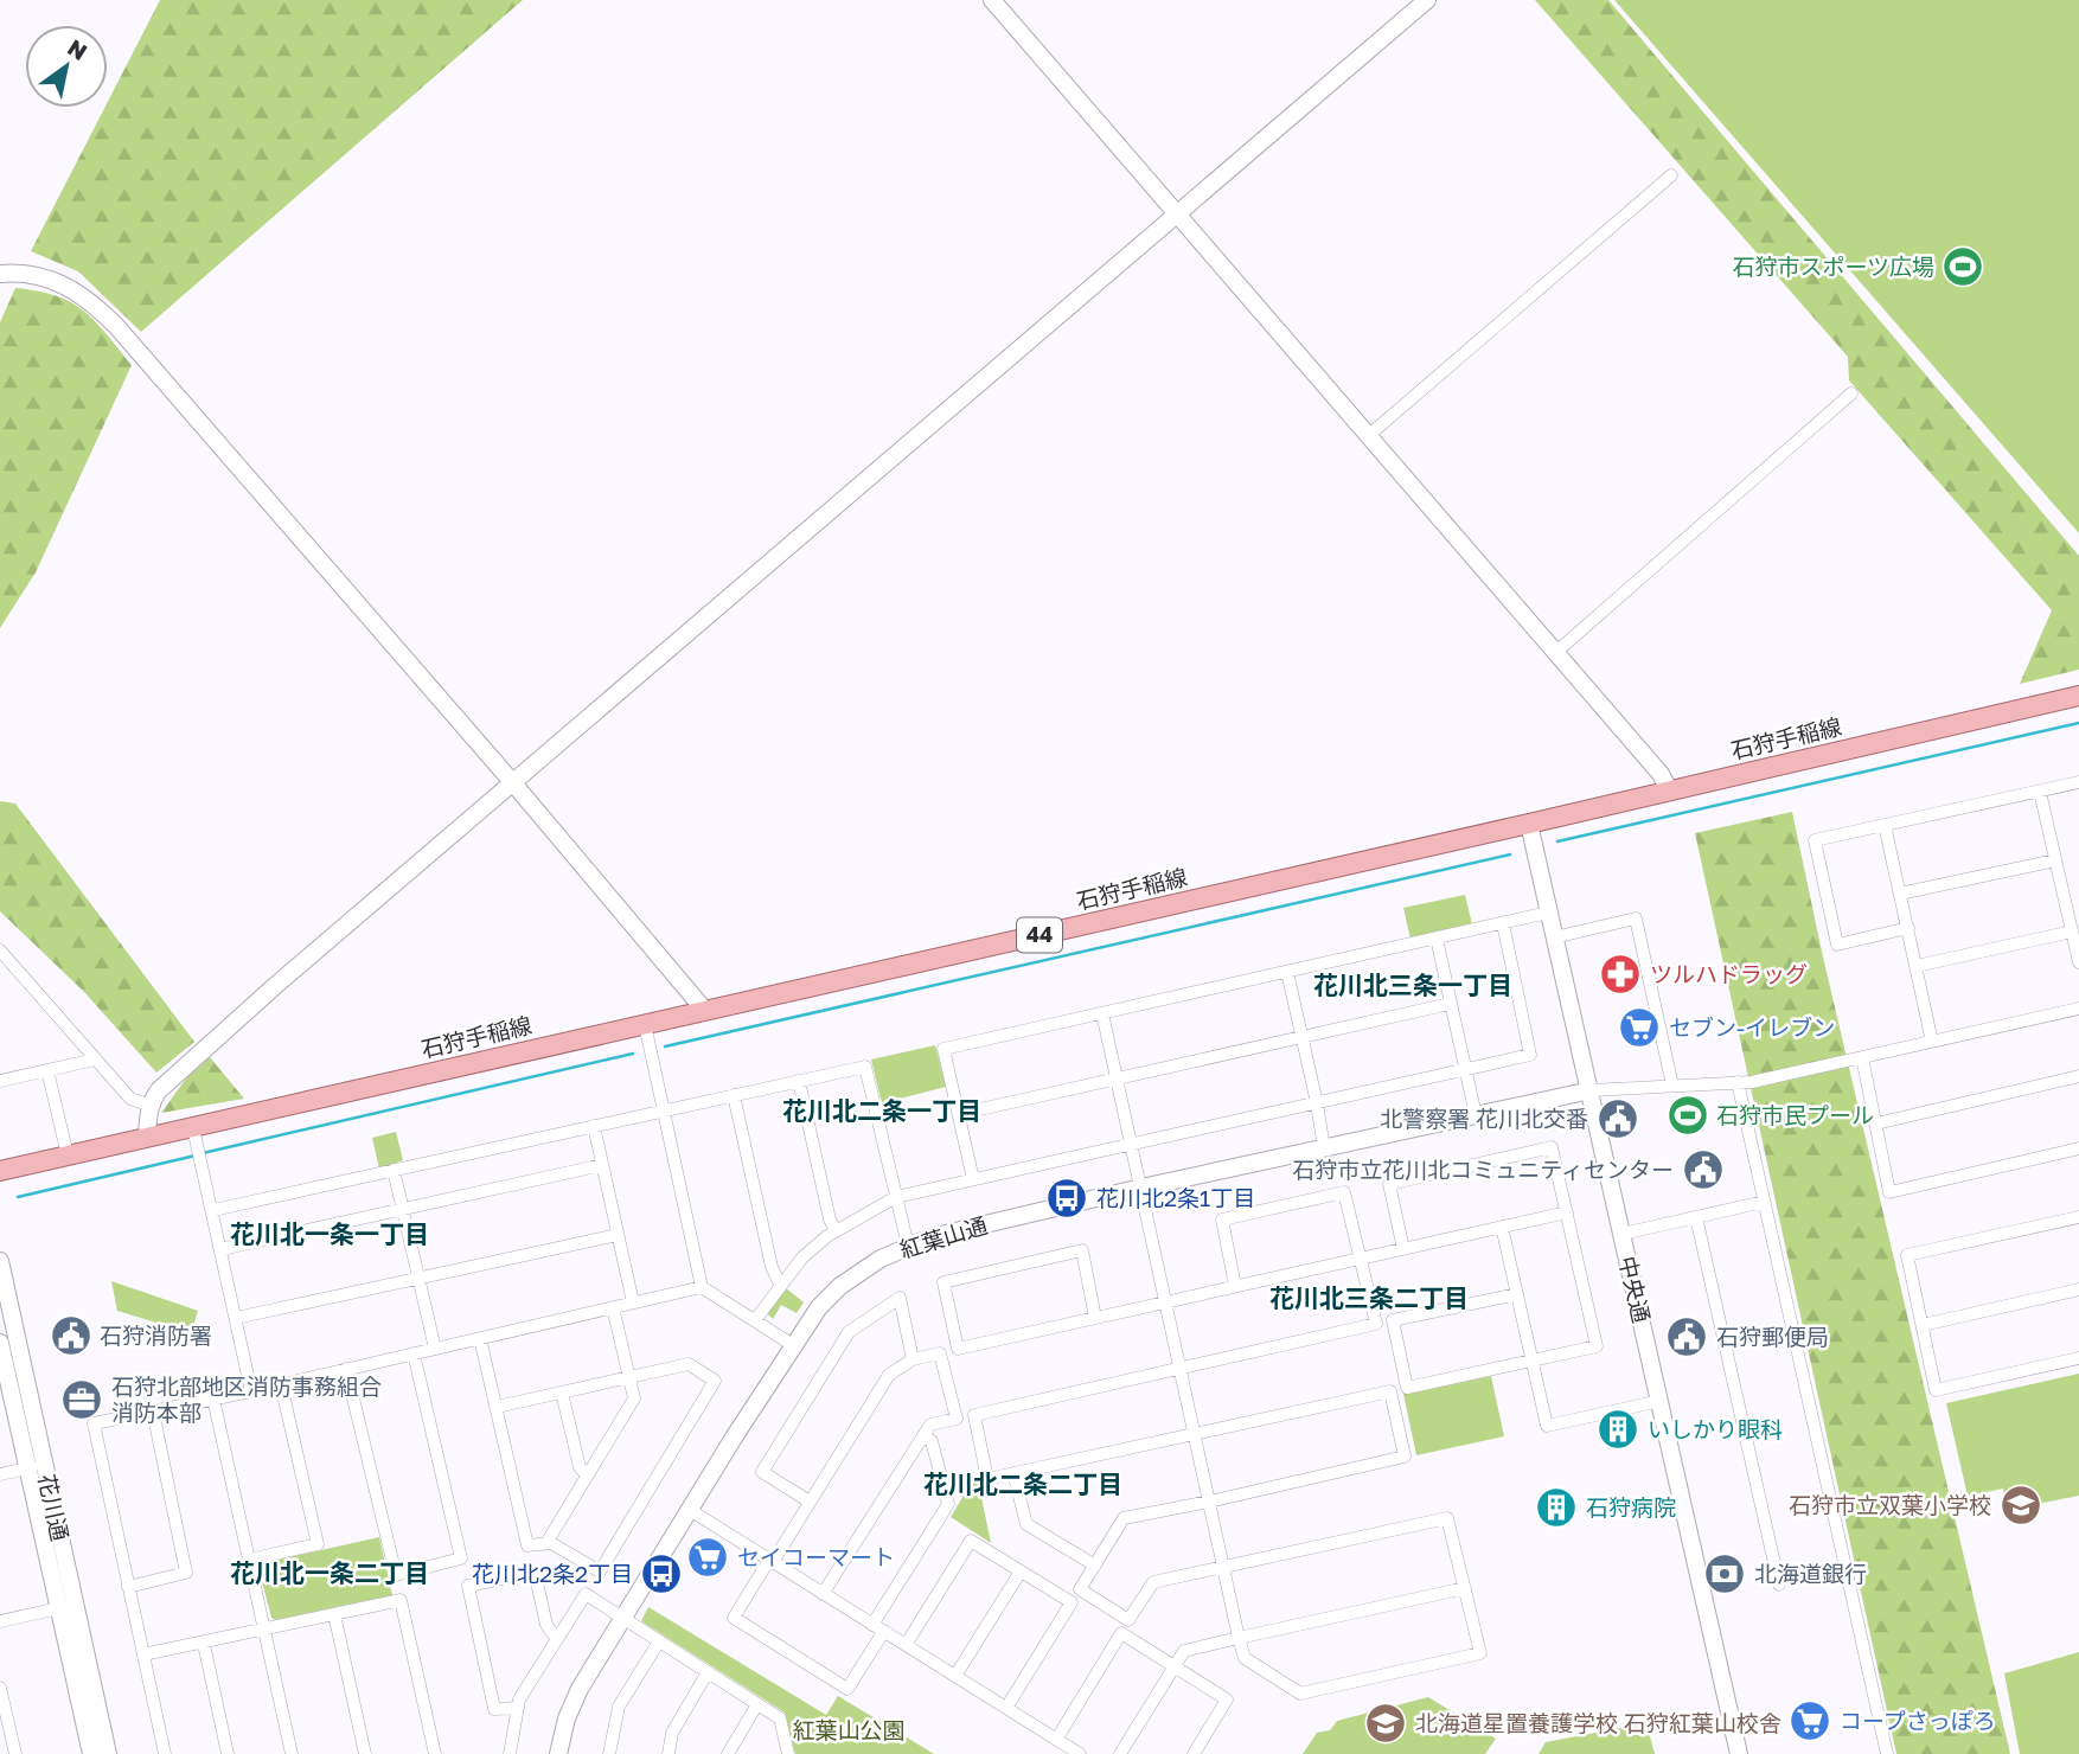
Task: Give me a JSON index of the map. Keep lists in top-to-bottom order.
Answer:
{
  "streets": {
    "main road": ["石狩手稲線", "44"],
    "street": ["紅葉山通", "中央通", "花川通"]
  },
  "crossings": [
    ["石狩手稲線", "中央通"],
    ["紅葉山通", "中央通"]
  ],
  "districts": [
    "花川北三条一丁目",
    "花川北二条一丁目",
    "花川北一条一丁目",
    "花川北三条二丁目",
    "花川北二条二丁目",
    "花川北一条二丁目"
  ],
  "parks": ["紅葉山公園"],
  "places": {
    "sports": ["石狩市スポーツ広場", "石狩市民プール"],
    "pharmacy": ["ツルハドラッグ"],
    "supermarket": ["セブン-イレブン", "セイコーマート", "コープさっぽろ"],
    "public building": [
      "北警察署 花川北交番",
      "石狩市立花川北コミュニティセンター",
      "石狩消防署",
      "石狩郵便局"
    ],
    "bus stop": ["花川北2条1丁目", "花川北2条2丁目"],
    "office": ["石狩北部地区消防事務組合 消防本部"],
    "building": ["いしかり眼科", "石狩病院"],
    "school or university": ["石狩市立双葉小学校", "北海道星置養護学校 石狩紅葉山校舎"],
    "bank": ["北海道銀行"]
  },
  "north": "top right"
}
